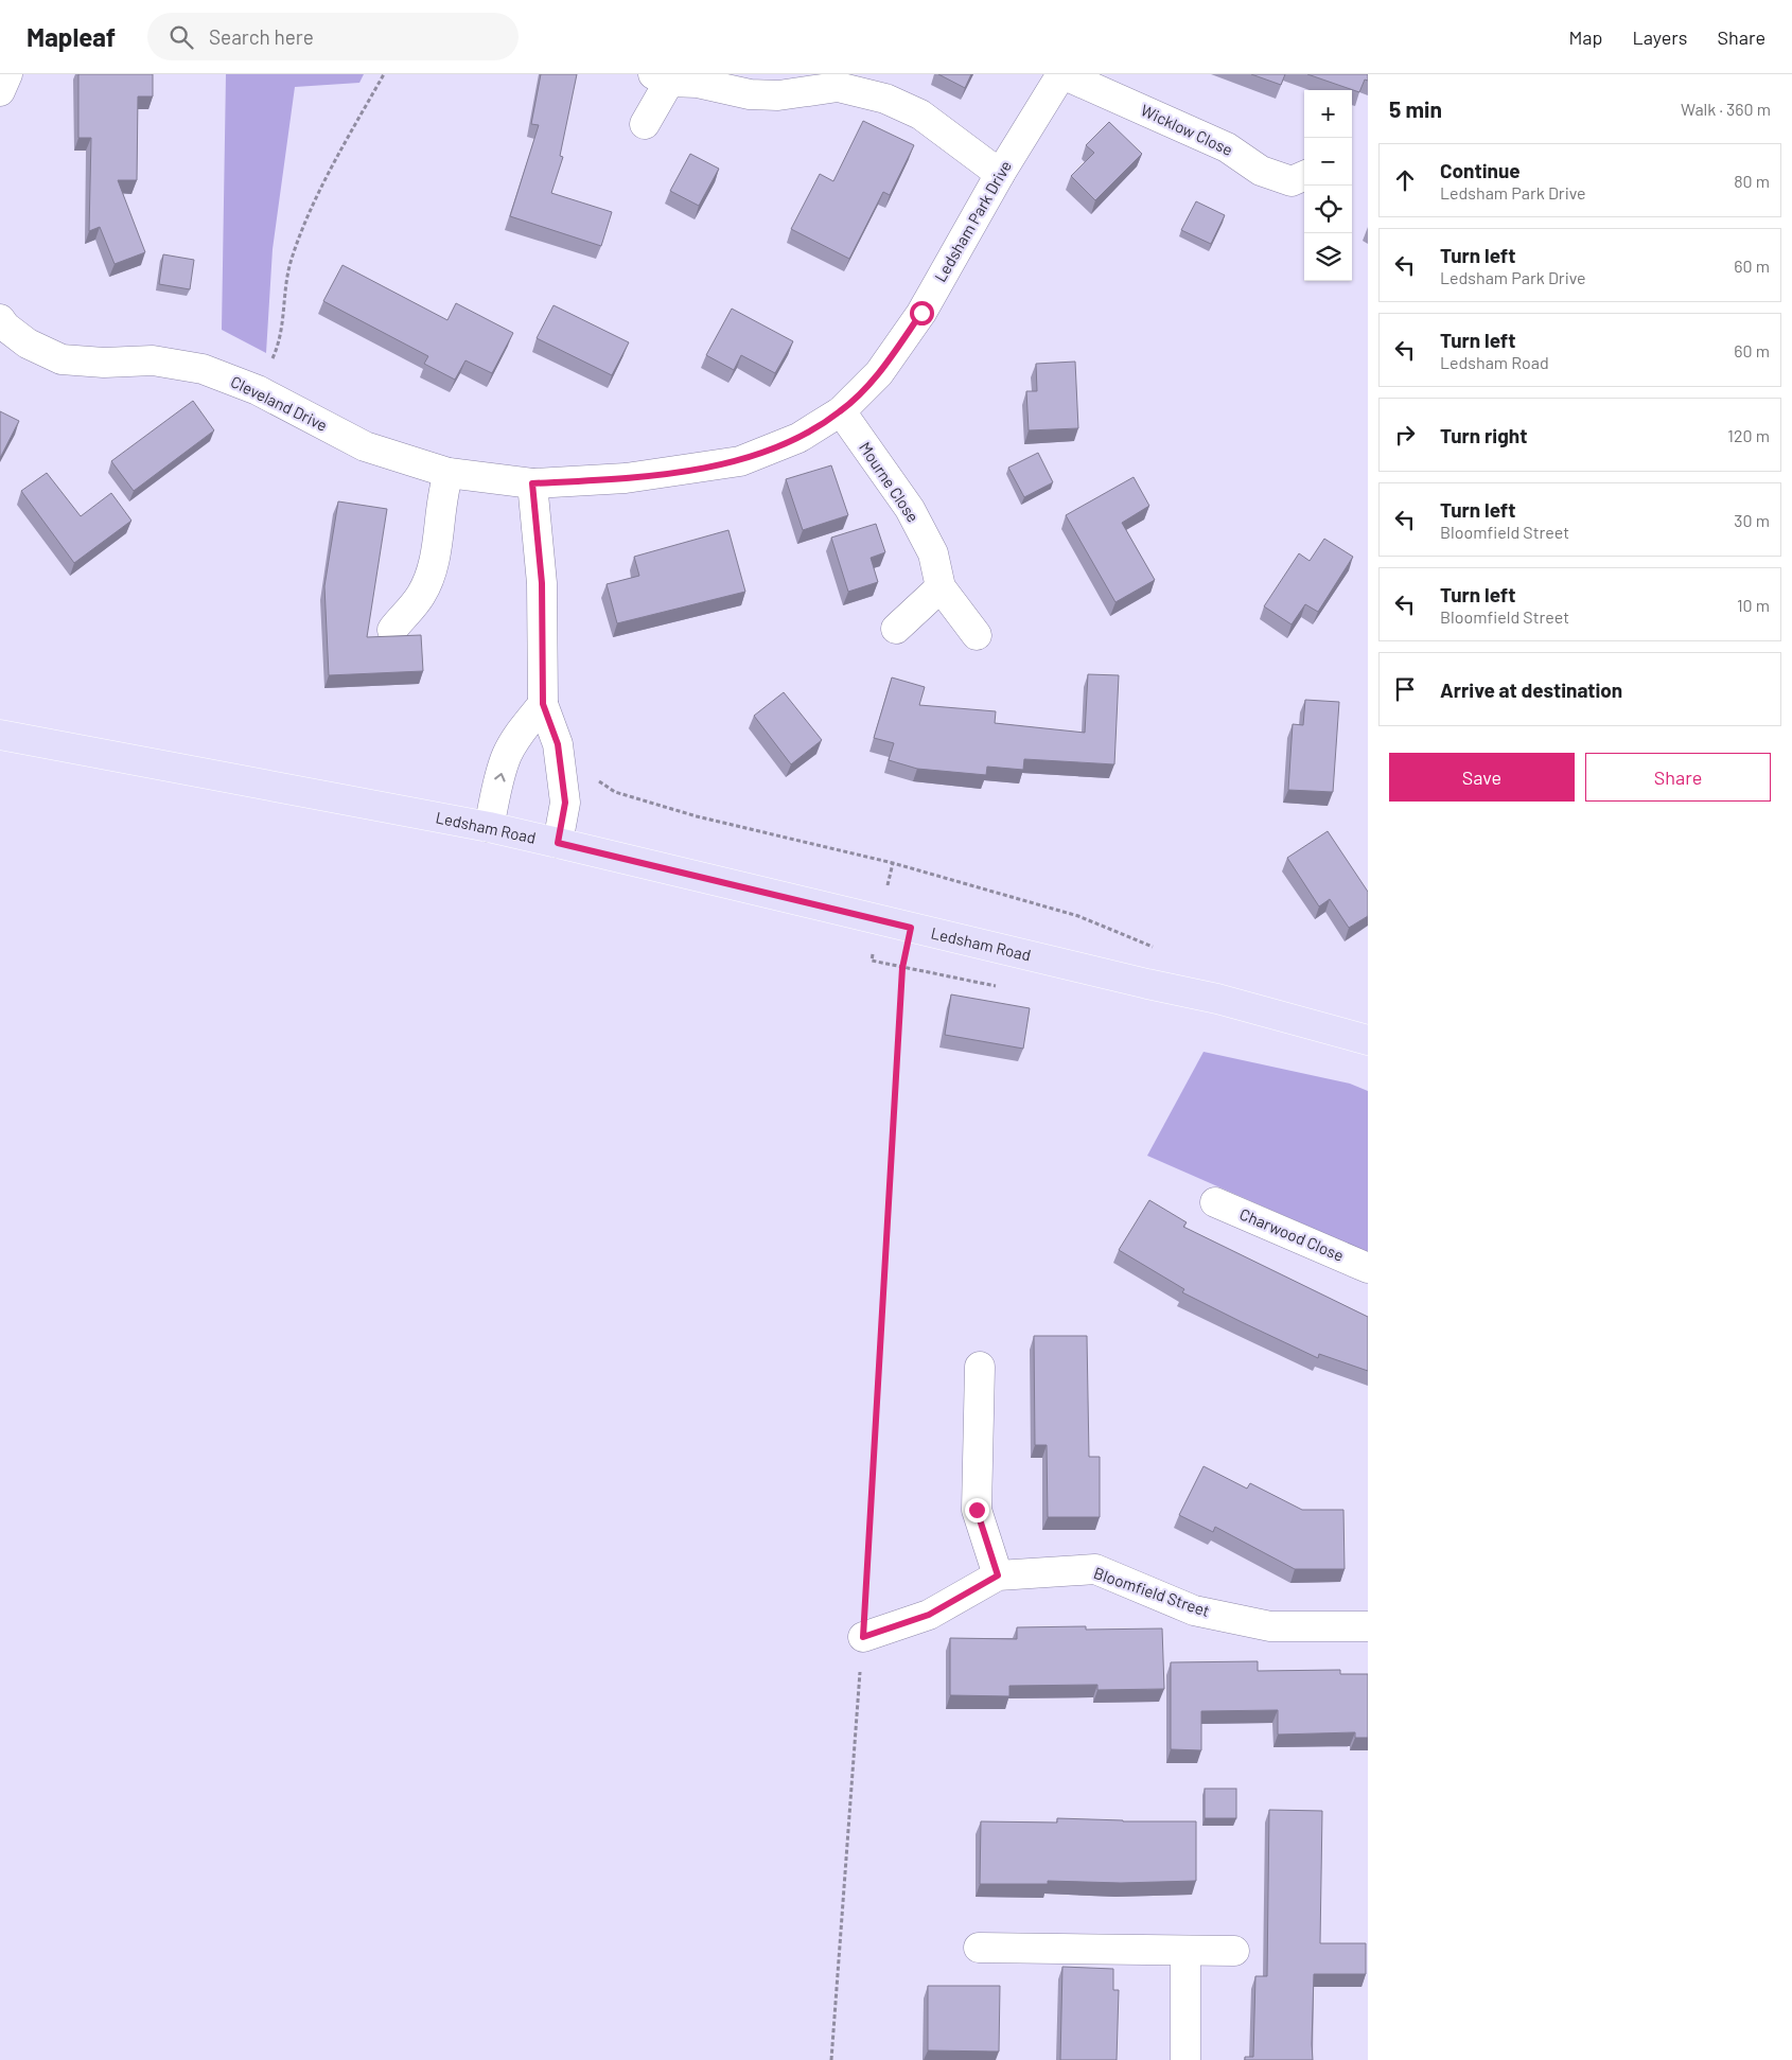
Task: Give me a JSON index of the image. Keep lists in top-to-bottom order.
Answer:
{
  "streets": {
    "main road": ["Ledsham Road"],
    "street": [
      "Wicklow Close",
      "Ledsham Park Drive",
      "Cleveland Drive",
      "Mourne Close",
      "Charwood Close",
      "Bloomfield Street"
    ]
  },
  "crossings": [
    ["Wicklow Close", "Ledsham Park Drive"],
    ["Ledsham Park Drive", "Cleveland Drive"],
    ["Ledsham Park Drive", "Mourne Close"]
  ],
  "page": {
    "header": "Mapleaf",
    "search": "Search here",
    "nav": ["Map", "Layers", "Share"],
    "heading": ["5 min", "Walk · 360 m"],
    "map_buttons": ["+", "−"],
    "list": [
      ["Continue", "Ledsham Park Drive", "80 m"],
      ["Turn left", "Ledsham Park Drive", "60 m"],
      ["Turn left", "Ledsham Road", "60 m"],
      ["Turn right", "120 m"],
      ["Turn left", "Bloomfield Street", "30 m"],
      ["Turn left", "Bloomfield Street", "10 m"],
      "Arrive at destination"
    ],
    "buttons": ["Save", "Share"]
  }
}
